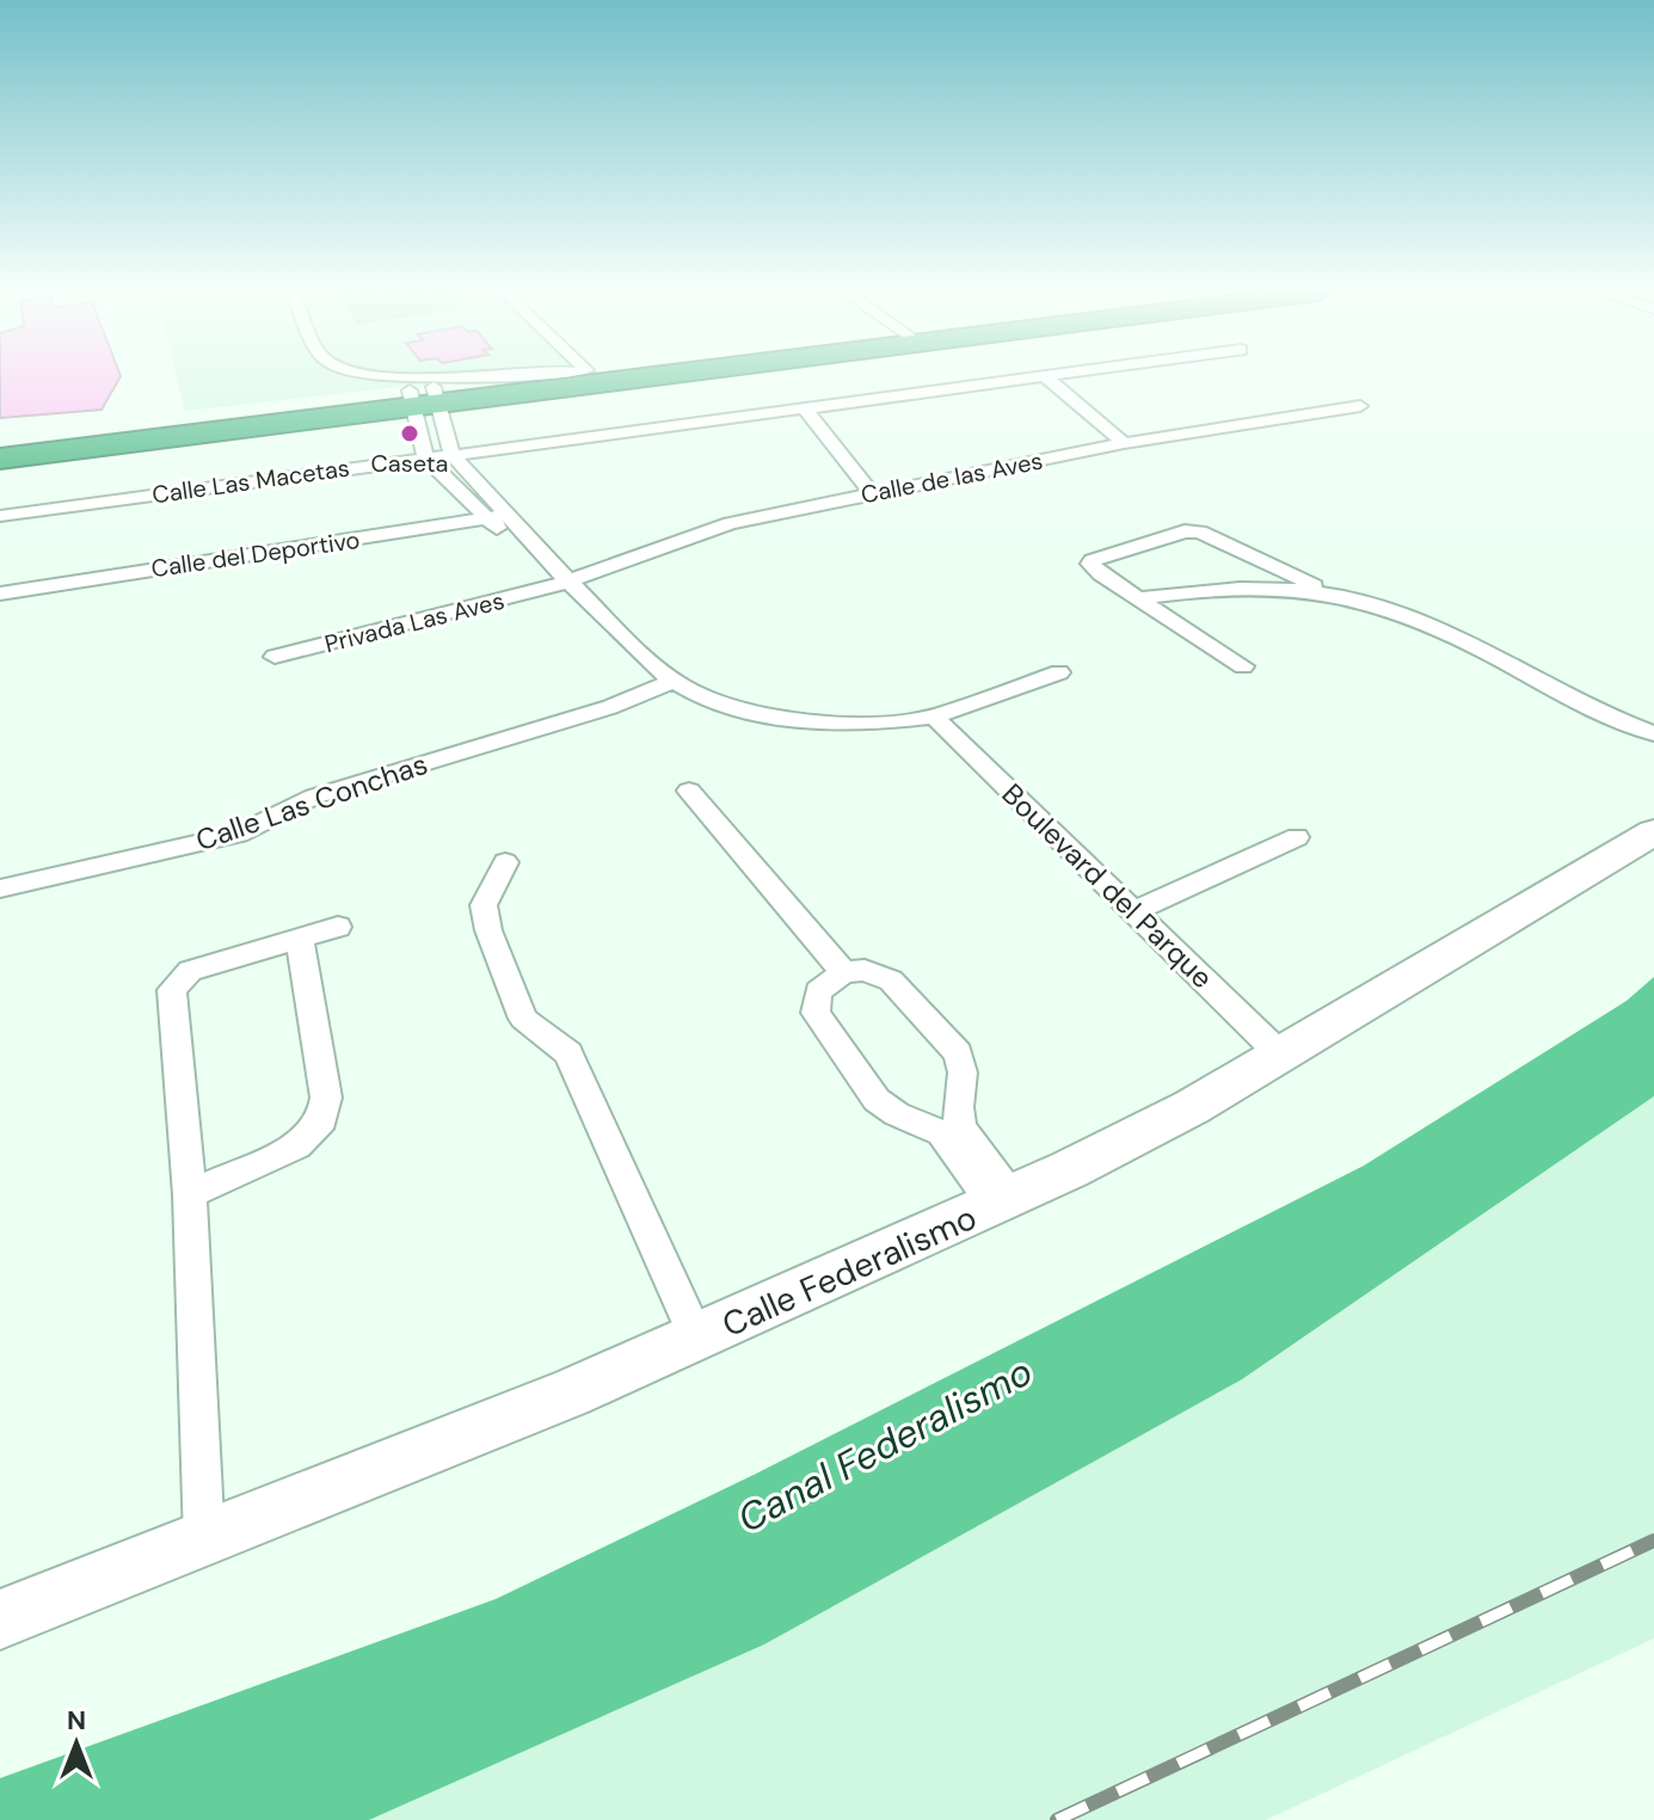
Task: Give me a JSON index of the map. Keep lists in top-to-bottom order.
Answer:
{
  "streets": {
    "main road": ["Calle Federalismo"],
    "street": [
      "Calle de las Aves",
      "Calle Las Macetas",
      "Calle del Deportivo",
      "Privada Las Aves",
      "Calle Las Conchas",
      "Boulevard del Parque"
    ]
  },
  "crossings": [
    ["Calle de las Aves", "Privada Las Aves"],
    ["Boulevard del Parque", "Calle Federalismo"]
  ],
  "water": ["Canal Federalismo"],
  "places": ["Caseta"],
  "north": "top"
}
